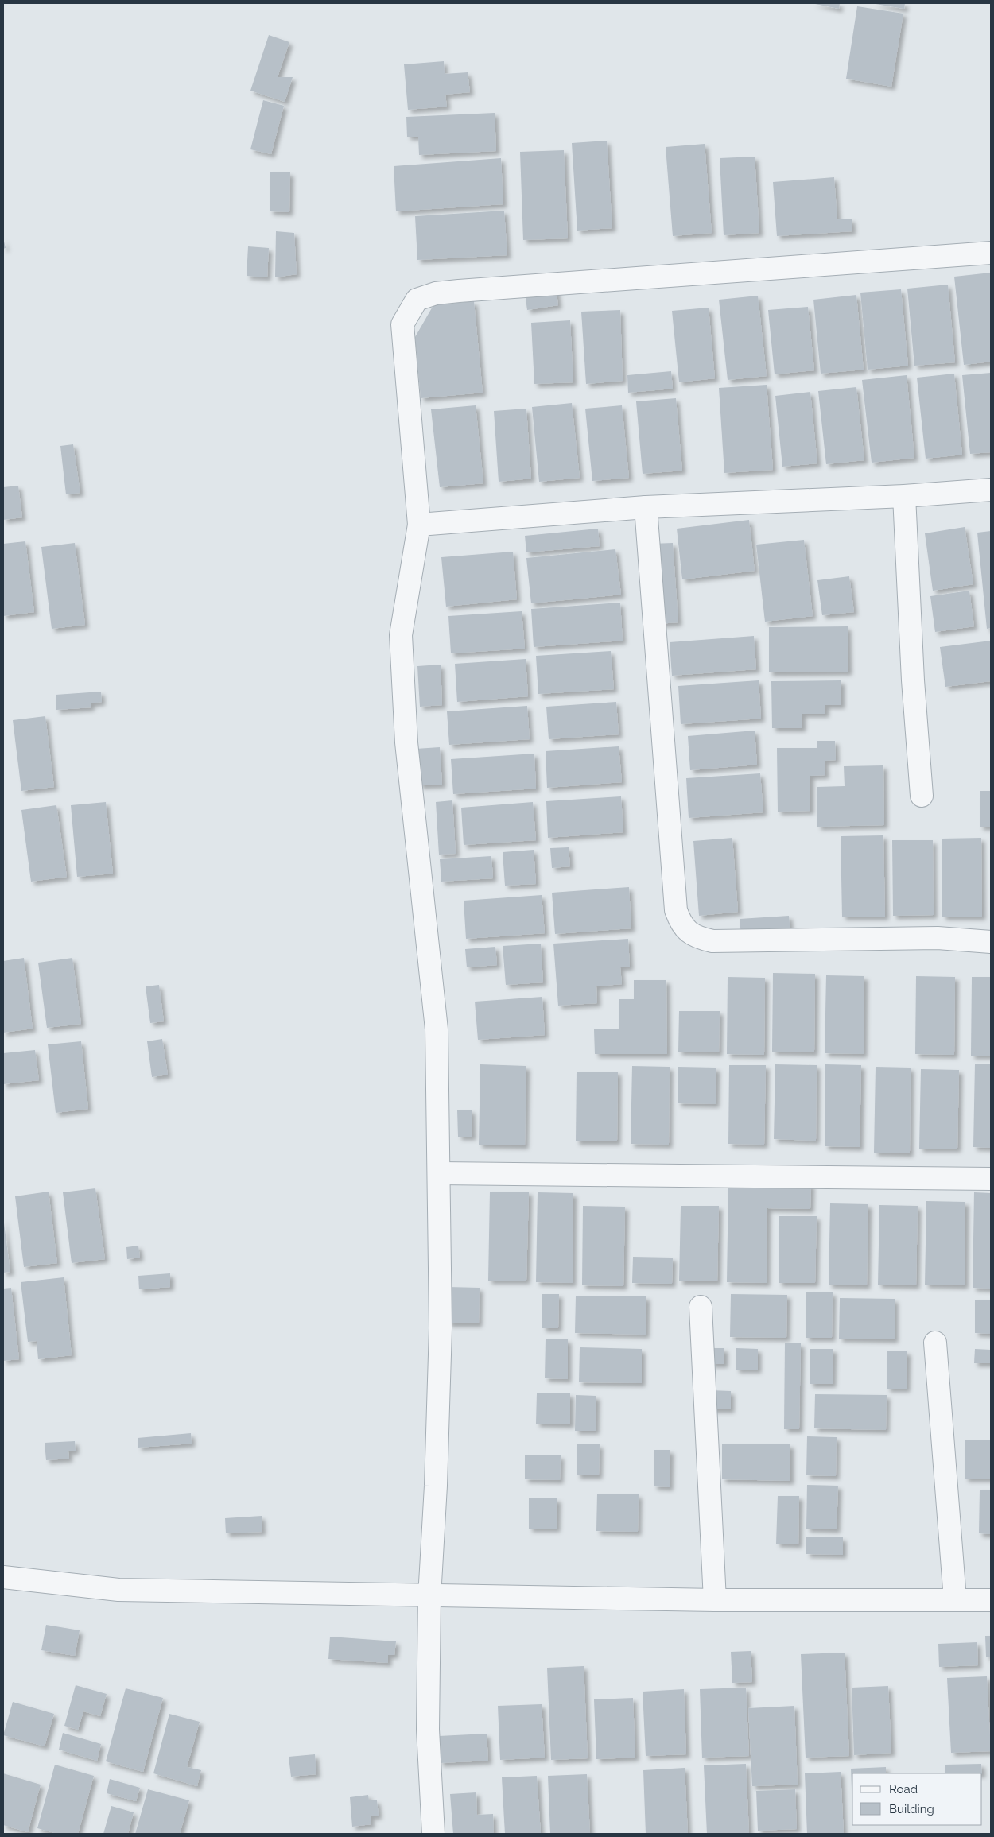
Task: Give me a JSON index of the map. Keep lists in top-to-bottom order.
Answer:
{
  "legend": ["Road", "Building"]
}
